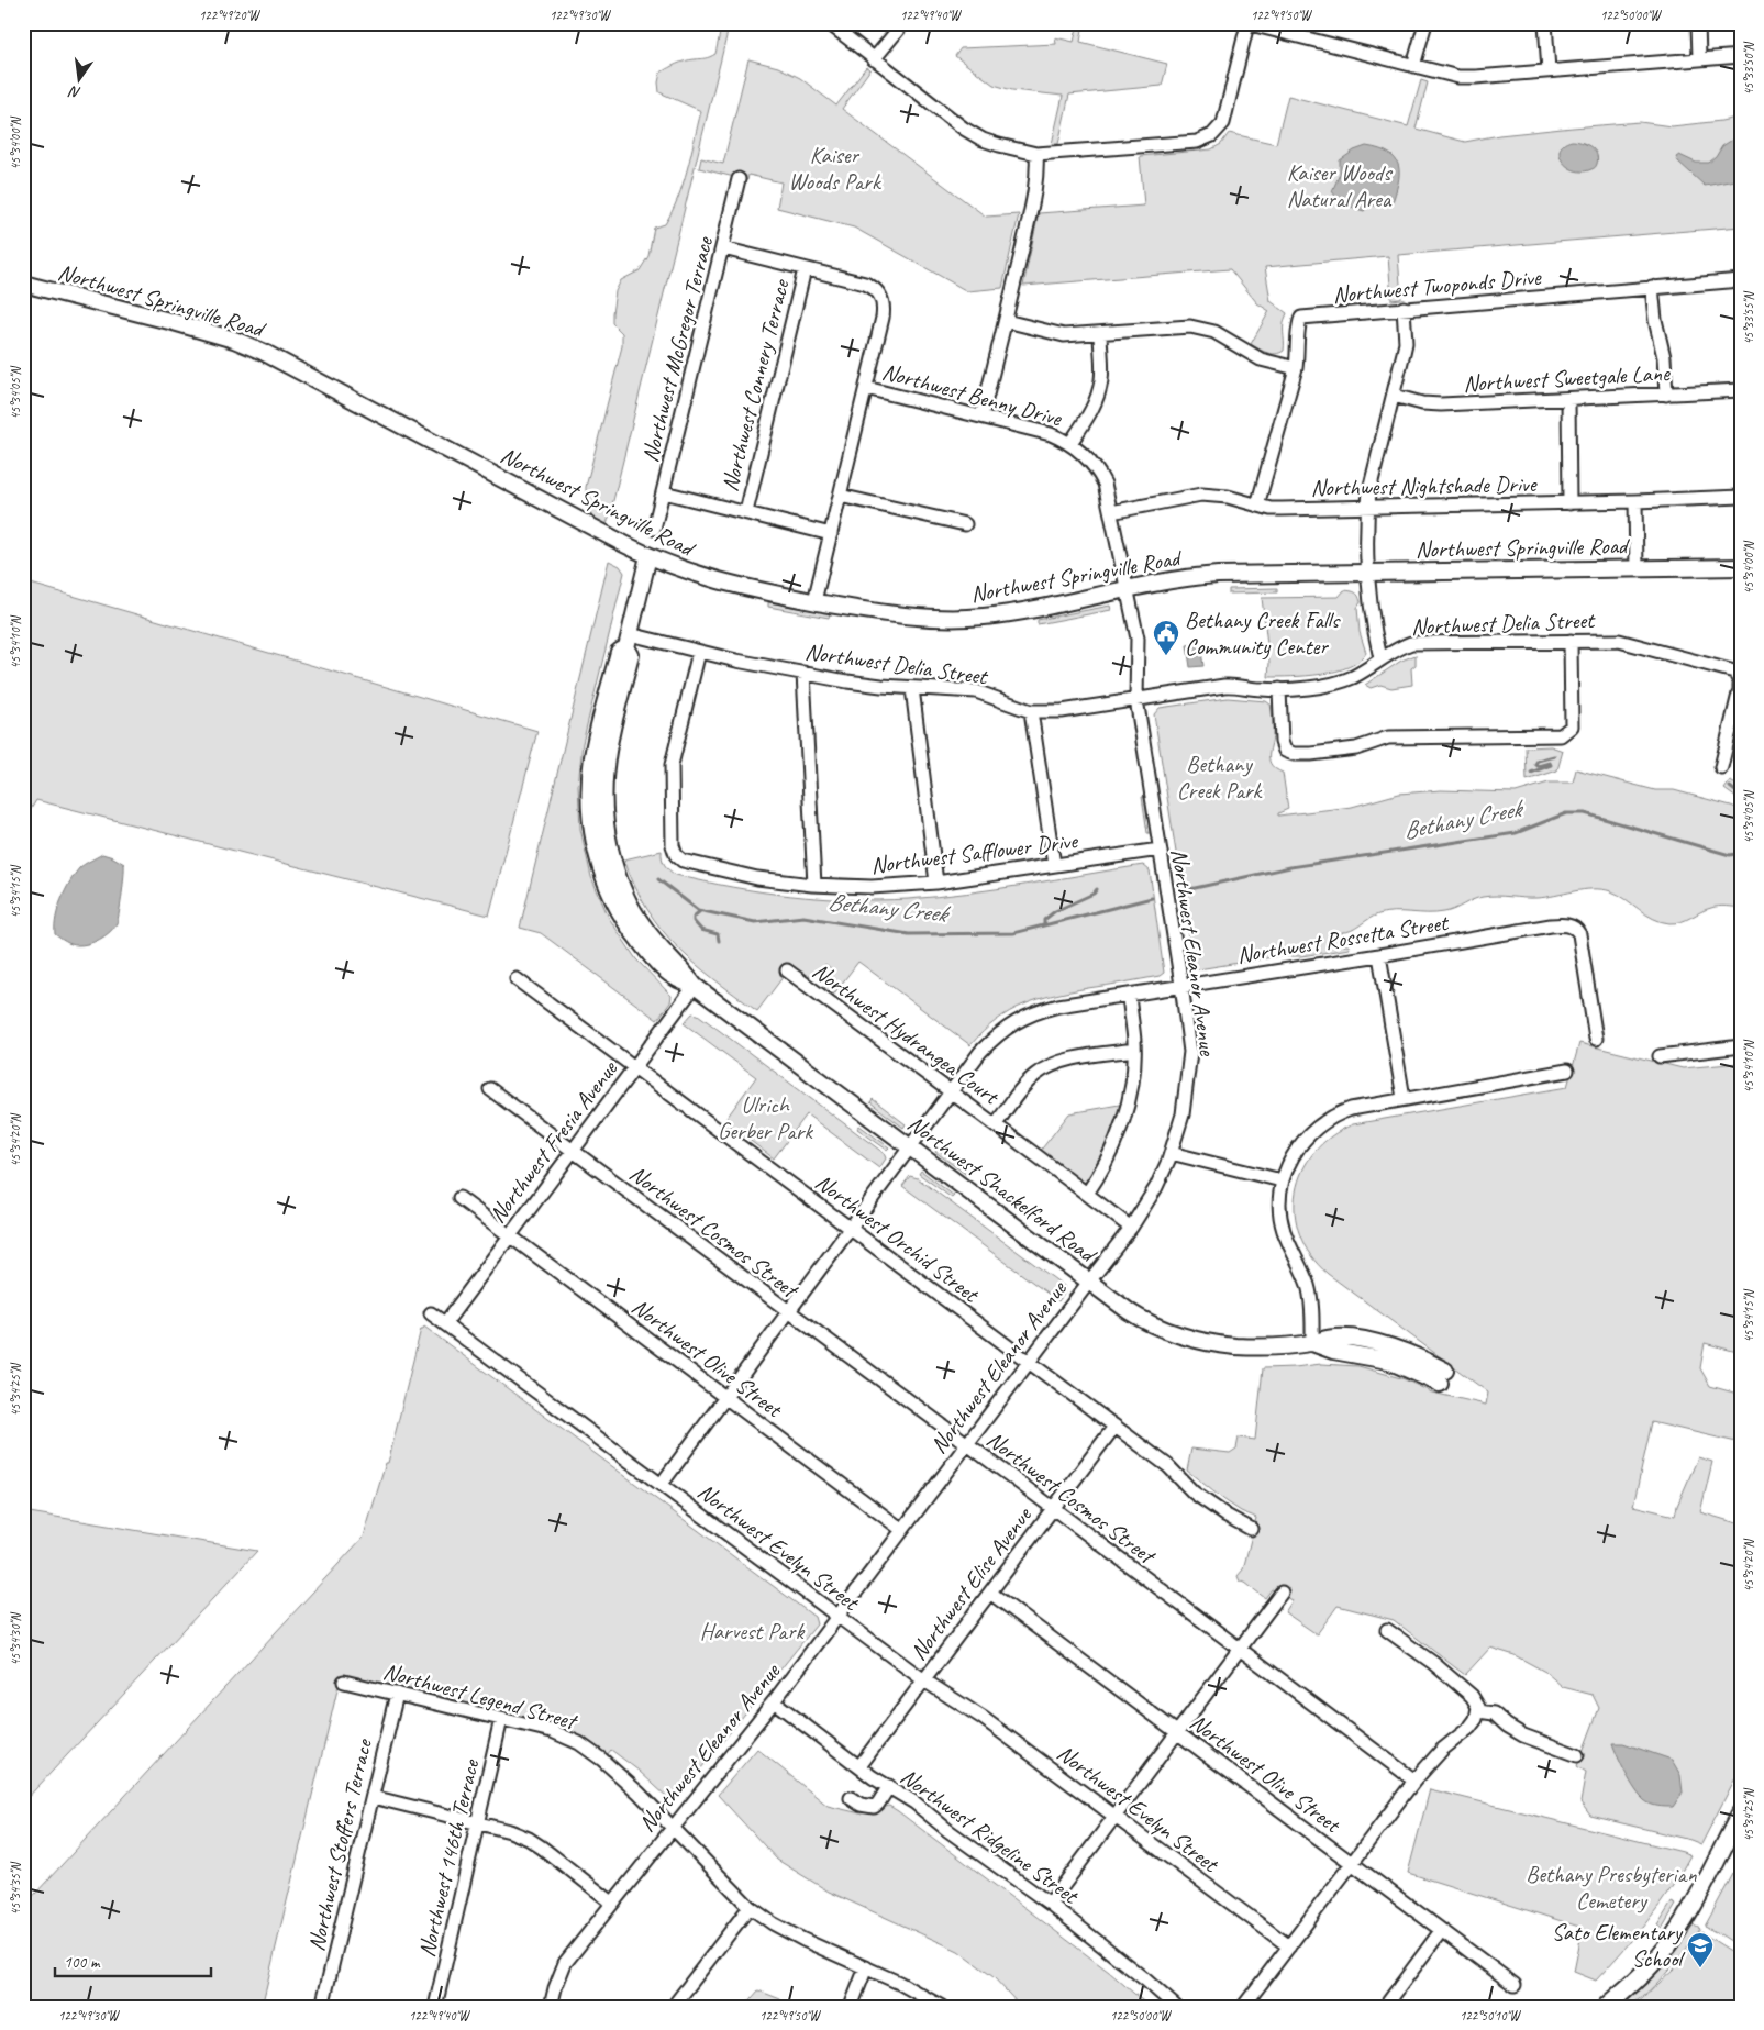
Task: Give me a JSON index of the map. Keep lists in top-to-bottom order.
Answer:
{
  "streets": {
    "street": [
      "Northwest Twoponds Drive",
      "Northwest Springville Road",
      "Northwest McGregor Terrace",
      "Northwest Sweetgale Lane",
      "Northwest Connery Terrace",
      "Northwest Benny Drive",
      "Northwest Nightshade Drive",
      "Northwest Delia Street",
      "Northwest Safflower Drive",
      "Northwest Rossetta Street",
      "Northwest Eleanor Avenue",
      "Northwest Hydrangea Court",
      "Northwest Fresia Avenue",
      "Northwest Shackelford Road",
      "Northwest Cosmos Street",
      "Northwest Orchid Street",
      "Northwest Olive Street",
      "Northwest Evelyn Street",
      "Northwest Elise Avenue",
      "Northwest Legend Street",
      "Northwest Ridgeline Street",
      "Northwest Stoffers Terrace",
      "Northwest 146th Terrace"
    ]
  },
  "crossings": [
    ["Northwest Springville Road", "Northwest Benny Drive"],
    ["Northwest Springville Road", "Northwest Eleanor Avenue"],
    ["Northwest Springville Road", "Northwest Shackelford Road"],
    ["Northwest Benny Drive", "Northwest Nightshade Drive"],
    ["Northwest Benny Drive", "Northwest Eleanor Avenue"],
    ["Northwest Delia Street", "Northwest Safflower Drive"],
    ["Northwest Delia Street", "Northwest Eleanor Avenue"],
    ["Northwest Delia Street", "Northwest Shackelford Road"],
    ["Northwest Safflower Drive", "Northwest Eleanor Avenue"],
    ["Northwest Rossetta Street", "Northwest Eleanor Avenue"],
    ["Northwest Rossetta Street", "Northwest Hydrangea Court"],
    ["Northwest Rossetta Street", "Northwest Shackelford Road"],
    ["Northwest Rossetta Street", "Northwest Cosmos Street"],
    ["Northwest Rossetta Street", "Northwest Orchid Street"],
    ["Northwest Rossetta Street", "Northwest Olive Street"],
    ["Northwest Rossetta Street", "Northwest Evelyn Street"],
    ["Northwest Eleanor Avenue", "Northwest Hydrangea Court"],
    ["Northwest Eleanor Avenue", "Northwest Shackelford Road"],
    ["Northwest Eleanor Avenue", "Northwest Cosmos Street"],
    ["Northwest Eleanor Avenue", "Northwest Orchid Street"],
    ["Northwest Eleanor Avenue", "Northwest Olive Street"],
    ["Northwest Eleanor Avenue", "Northwest Evelyn Street"],
    ["Northwest Eleanor Avenue", "Northwest Legend Street"],
    ["Northwest Eleanor Avenue", "Northwest Ridgeline Street"],
    ["Northwest Fresia Avenue", "Northwest Shackelford Road"],
    ["Northwest Fresia Avenue", "Northwest Cosmos Street"],
    ["Northwest Fresia Avenue", "Northwest Orchid Street"],
    ["Northwest Fresia Avenue", "Northwest Olive Street"],
    ["Northwest Fresia Avenue", "Northwest Evelyn Street"],
    ["Northwest Cosmos Street", "Northwest Elise Avenue"],
    ["Northwest Orchid Street", "Northwest Elise Avenue"],
    ["Northwest Olive Street", "Northwest Elise Avenue"],
    ["Northwest Evelyn Street", "Northwest Elise Avenue"],
    ["Northwest Elise Avenue", "Northwest Ridgeline Street"],
    ["Northwest Legend Street", "Northwest Stoffers Terrace"],
    ["Northwest Legend Street", "Northwest 146th Terrace"]
  ],
  "water": ["Bethany Creek"],
  "parks": [
    "Kaiser Woods Park",
    "Kaiser Woods Natural Area",
    "Bethany Creek Park",
    "Ulrich Gerber Park",
    "Harvest Park",
    "Bethany Presbyterian Cemetery"
  ],
  "places": {
    "public building": ["Bethany Creek Falls Community Center"],
    "school or university": ["Sato Elementary School"]
  },
  "scale_bar": "100 m",
  "north": "bottom",
  "coordinates": [
    "122°49'20\"W",
    "122°49'30\"W",
    "122°49'40\"W",
    "122°49'50\"W",
    "122°50'00\"W",
    "45°33'50\"N",
    "45°34'00\"N",
    "45°33'55\"N",
    "45°34'05\"N",
    "45°34'10\"N",
    "45°34'15\"N",
    "45°34'20\"N",
    "45°34'25\"N",
    "45°34'30\"N",
    "45°34'35\"N",
    "122°50'10\"W"
  ]
}
